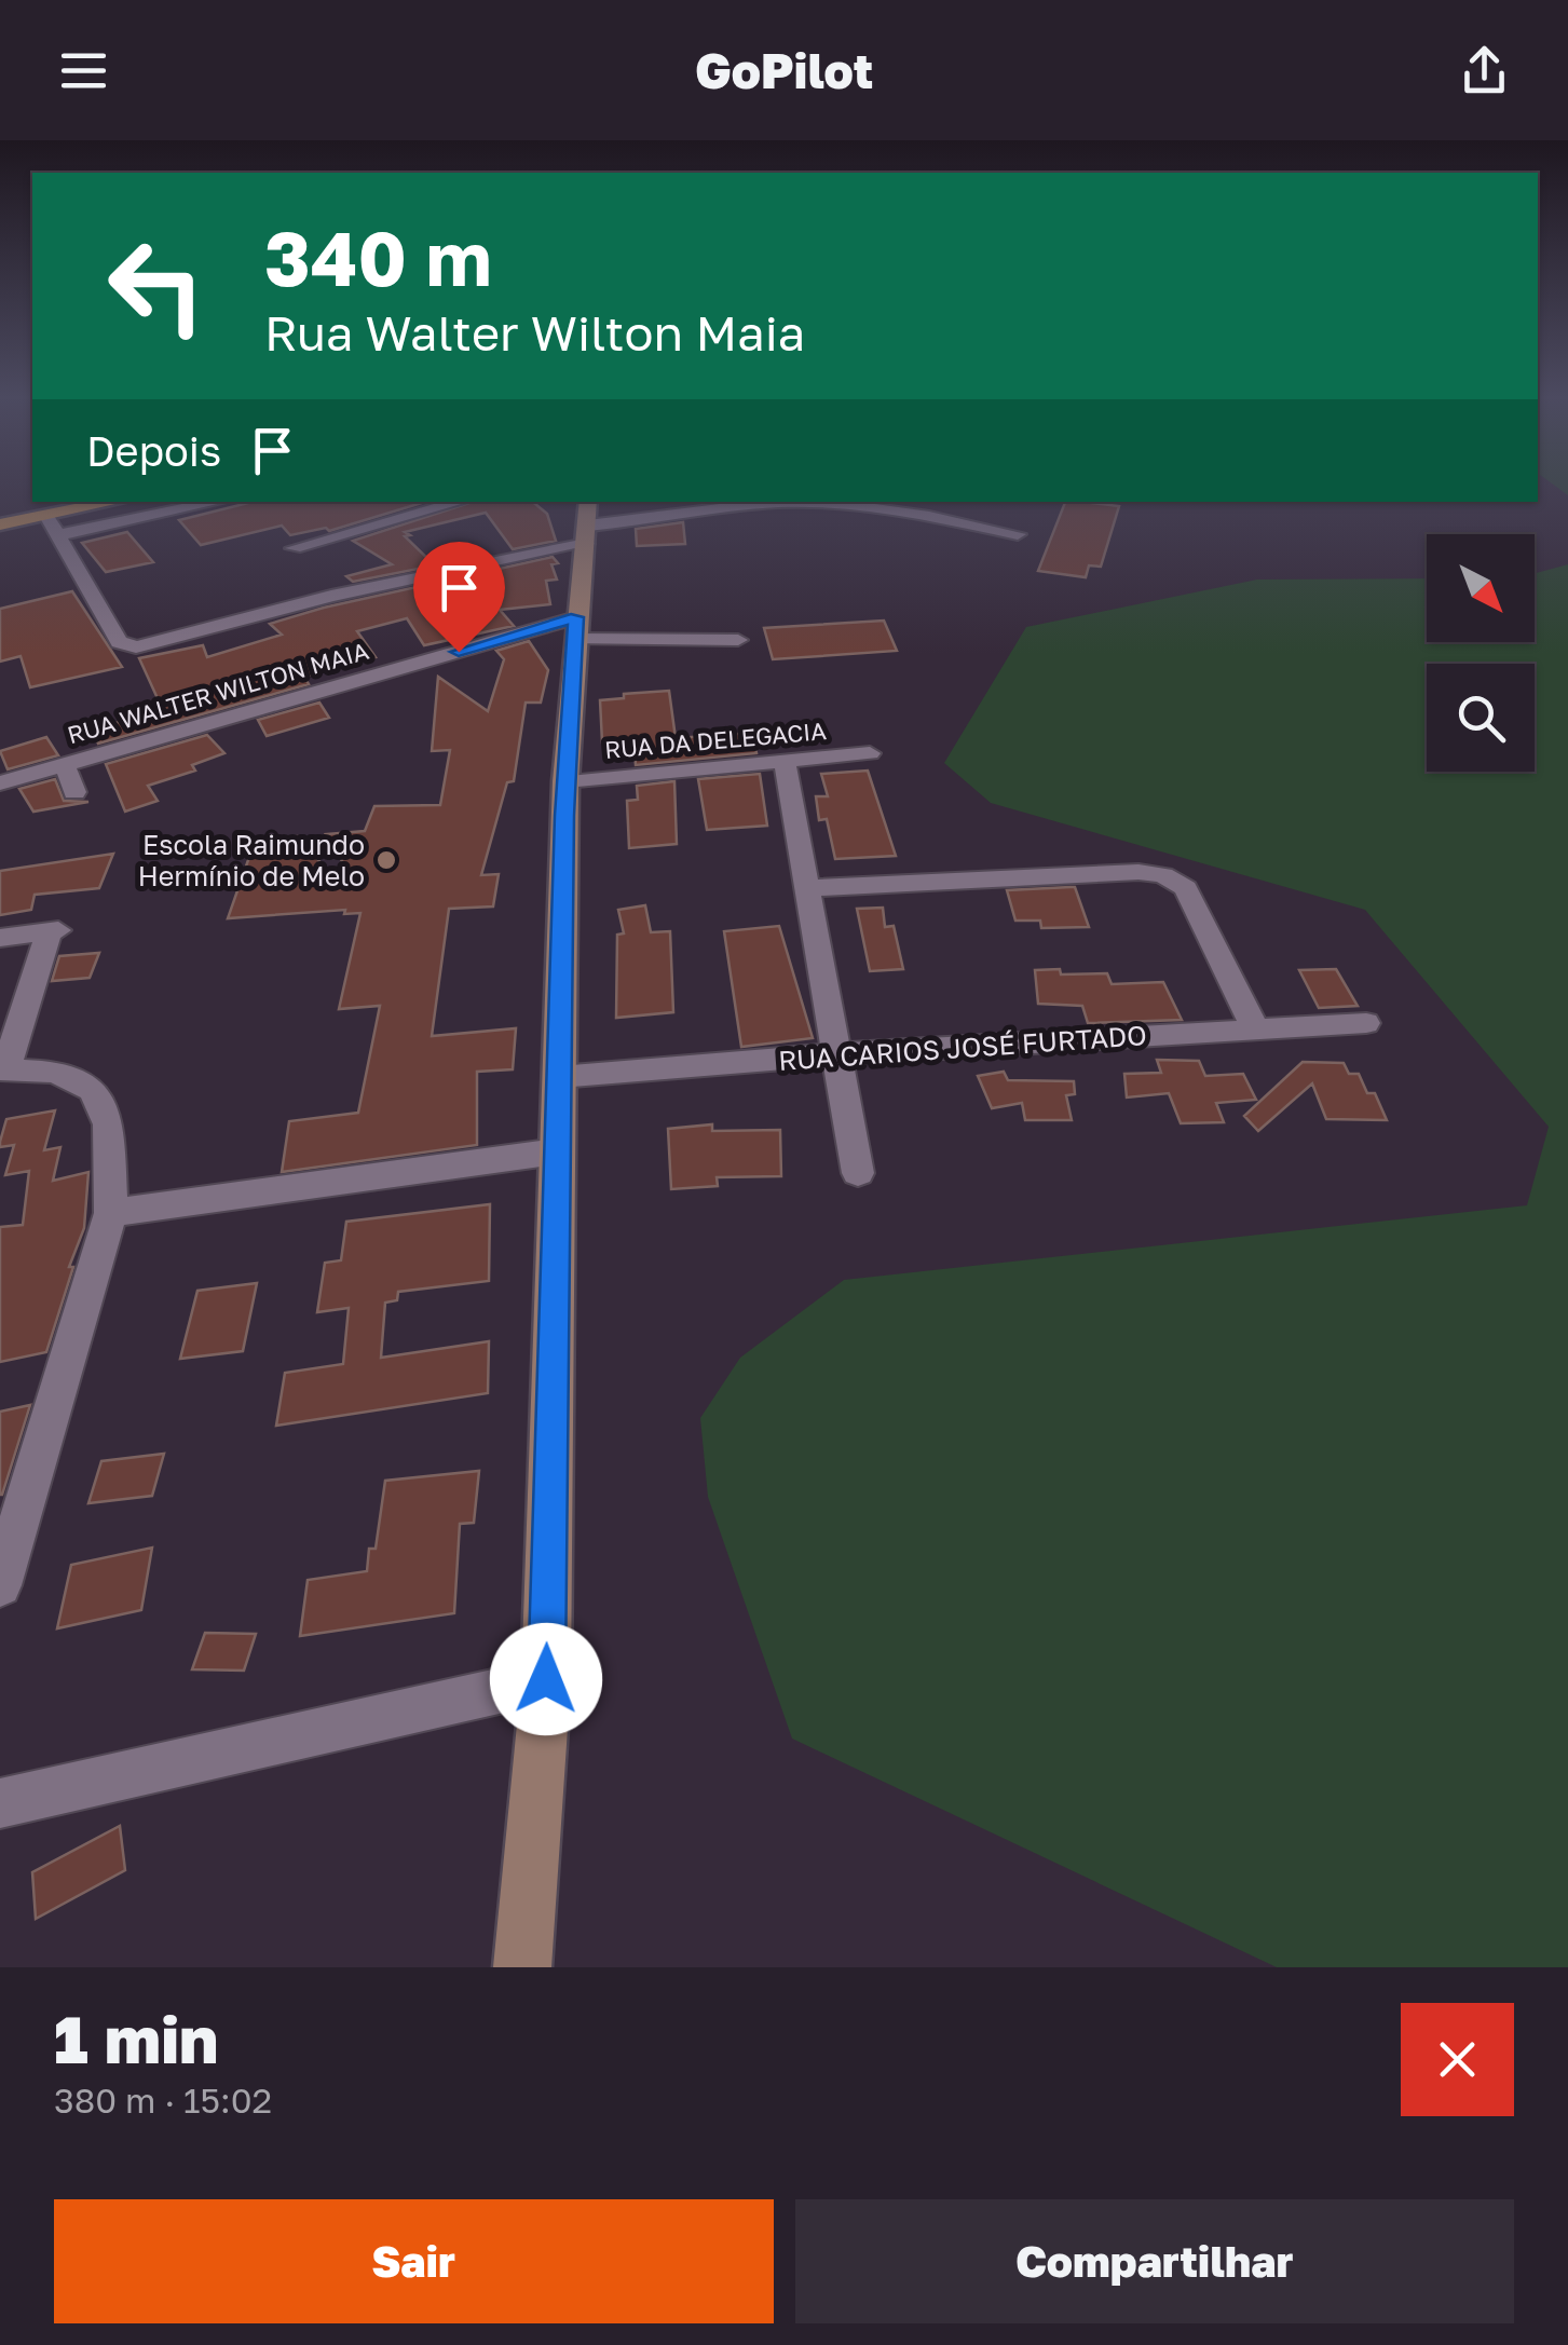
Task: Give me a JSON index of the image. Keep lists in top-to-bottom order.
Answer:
{
  "streets": {
    "street": ["RUA WALTER WILTON MAIA", "RUA DA DELEGACIA", "RUA CARIOS JOSÉ FURTADO"]
  },
  "places": ["Escola Raimundo Hermínio de Melo"],
  "north": "bottom right",
  "page": {
    "header": "GoPilot",
    "turn": ["340 m", "Rua Walter Wilton Maia"],
    "then": "Depois",
    "heading": ["1 min", "380 m · 15:02"],
    "buttons": ["Sair", "Compartilhar"]
  }
}
